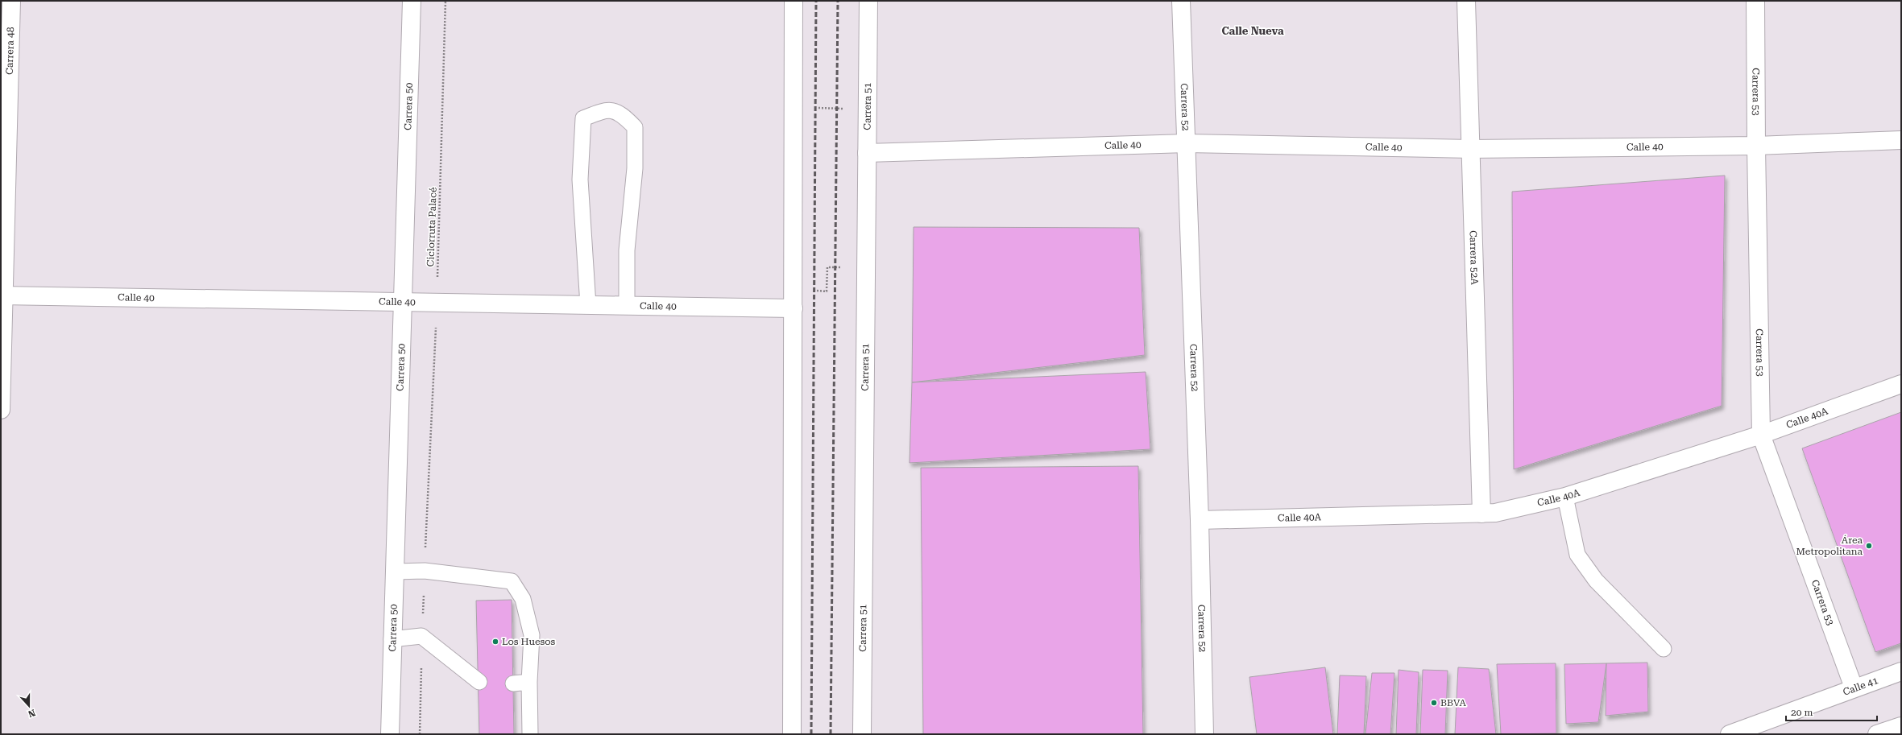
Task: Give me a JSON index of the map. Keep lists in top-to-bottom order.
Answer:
{
  "streets": {
    "street": [
      "Carrera 48",
      "Carrera 53",
      "Carrera 50",
      "Carrera 51",
      "Carrera 52",
      "Calle 40",
      "Carrera 52A",
      "Calle 40A",
      "Calle 41"
    ],
    "path": ["Ciclorruta Palacé"]
  },
  "crossings": [
    ["Carrera 48", "Calle 40"],
    ["Carrera 53", "Calle 40"],
    ["Carrera 53", "Calle 40A"],
    ["Carrera 53", "Calle 41"],
    ["Carrera 50", "Calle 40"],
    ["Carrera 51", "Calle 40"],
    ["Carrera 52", "Calle 40"],
    ["Carrera 52", "Calle 40A"],
    ["Calle 40", "Ciclorruta Palacé"],
    ["Calle 40", "Carrera 52A"],
    ["Carrera 52A", "Calle 40A"]
  ],
  "districts": ["Calle Nueva"],
  "places": ["Área Metropolitana", "Los Huesos", "BBVA"],
  "scale_bar": "20 m",
  "north": "bottom"
}
